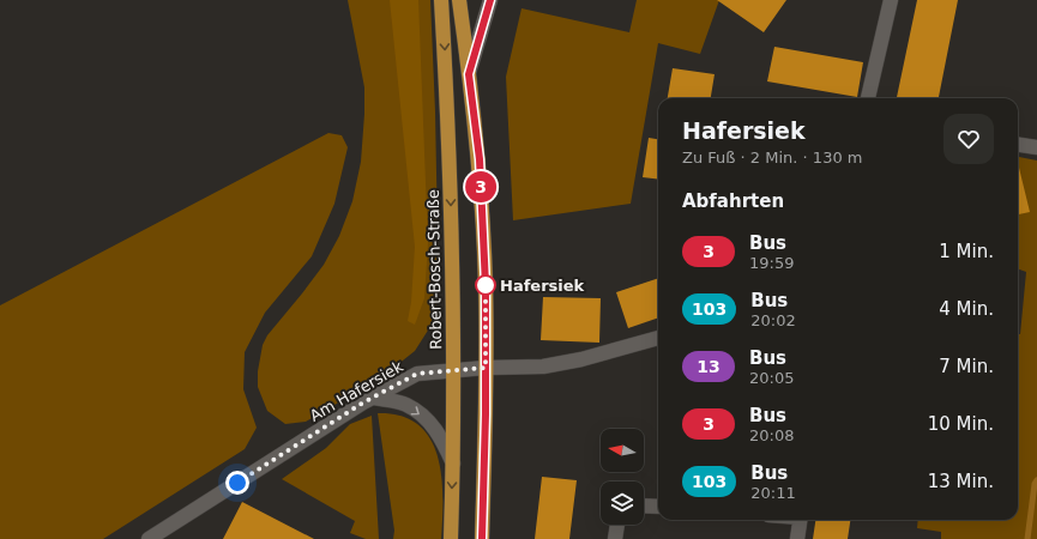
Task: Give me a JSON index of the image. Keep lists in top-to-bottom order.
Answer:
{
  "streets": {
    "main road": ["Robert-Bosch-Straße"],
    "street": ["Am Hafersiek"]
  },
  "crossings": [
    ["Robert-Bosch-Straße", "Am Hafersiek"]
  ],
  "places": ["Hafersiek"],
  "lines": ["bus line 3"],
  "north": "left",
  "page": {
    "on_map": "3",
    "heading": [
      ["Hafersiek", "Zu Fuß · 2 Min. · 130 m"],
      "Abfahrten"
    ],
    "list": [
      {
        "mark": "3",
        "name": "Bus",
        "note": "19:59",
        "value": "1 Min."
      },
      {
        "mark": "103",
        "name": "Bus",
        "note": "20:02",
        "value": "4 Min."
      },
      {
        "mark": "13",
        "name": "Bus",
        "note": "20:05",
        "value": "7 Min."
      },
      {
        "mark": "3",
        "name": "Bus",
        "note": "20:08",
        "value": "10 Min."
      },
      {
        "mark": "103",
        "name": "Bus",
        "note": "20:11",
        "value": "13 Min."
      }
    ]
  }
}
